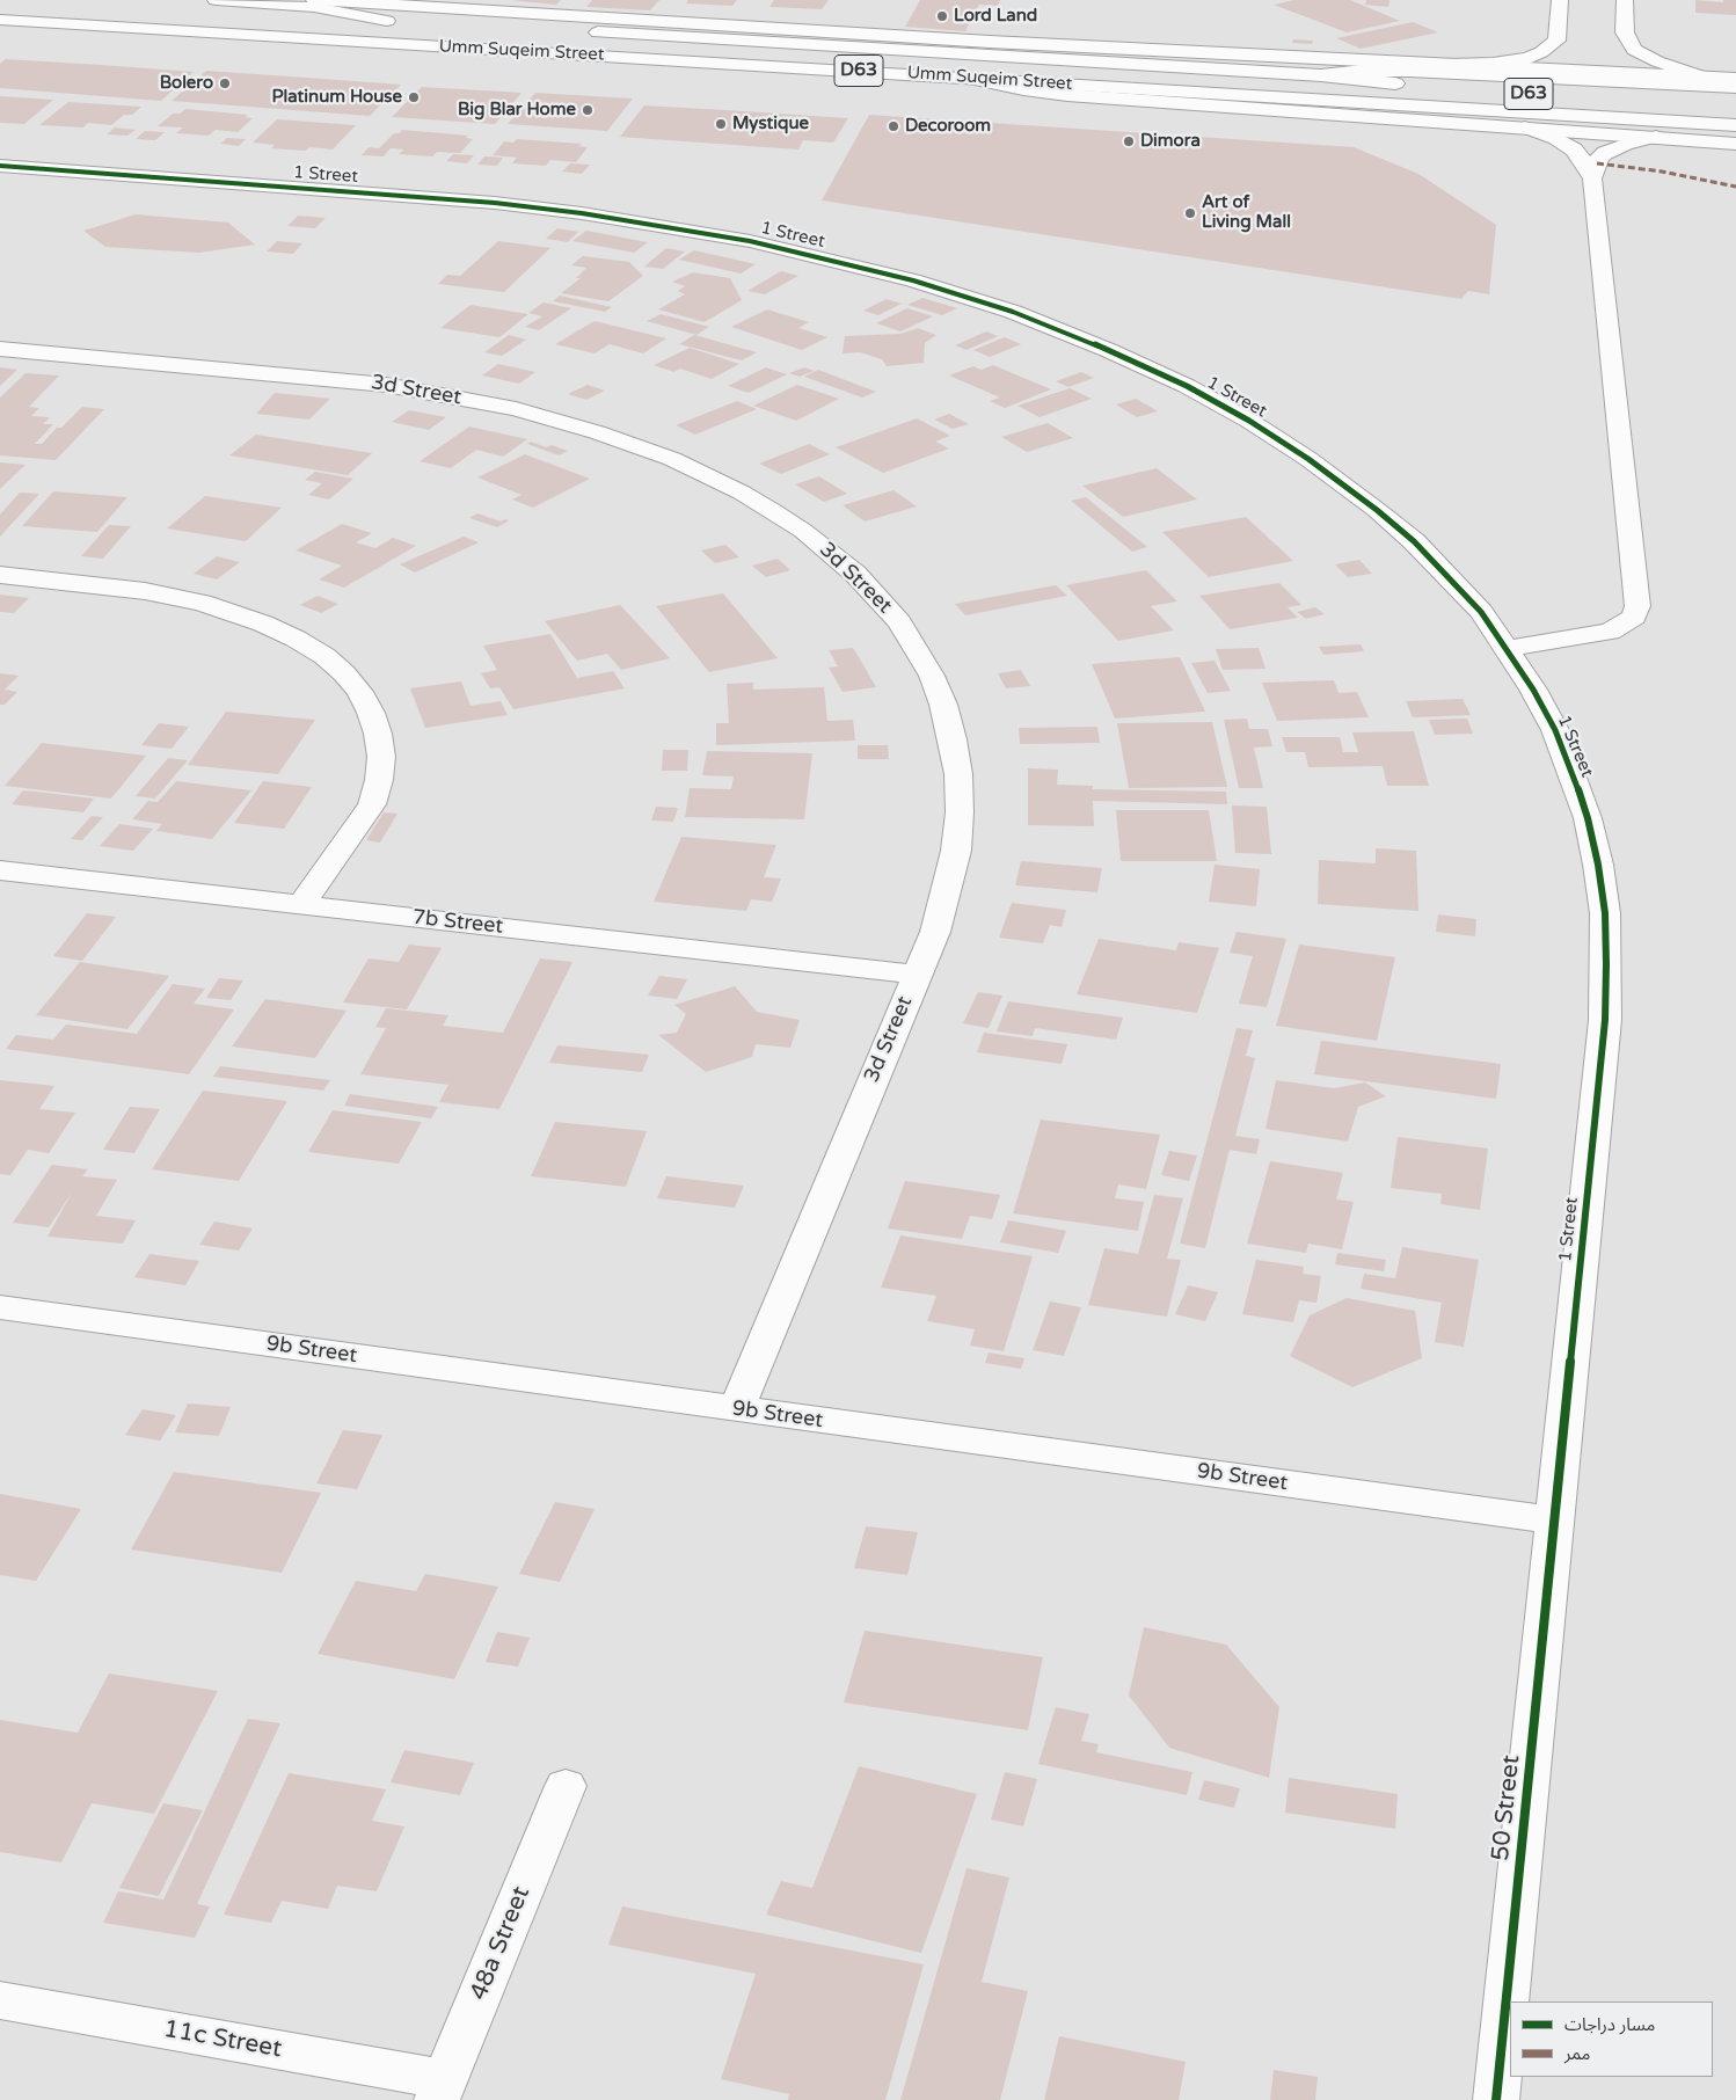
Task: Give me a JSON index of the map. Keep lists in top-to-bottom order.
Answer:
{
  "streets": {
    "main road": [
      "Umm Suqeim Street",
      "D63",
      "1 Street",
      "3d Street",
      "7b Street",
      "9b Street",
      "50 Street",
      "48a Street",
      "11c Street"
    ]
  },
  "crossings": [
    ["1 Street", "9b Street"],
    ["1 Street", "50 Street"],
    ["3d Street", "7b Street"],
    ["3d Street", "9b Street"],
    ["9b Street", "50 Street"],
    ["48a Street", "11c Street"]
  ],
  "places": [
    "Lord Land",
    "Bolero",
    "Platinum House",
    "Big Blar Home",
    "Mystique",
    "Decoroom",
    "Dimora",
    "Art of Living Mall"
  ],
  "legend": ["مسار دراجات", "ممر"]
}
